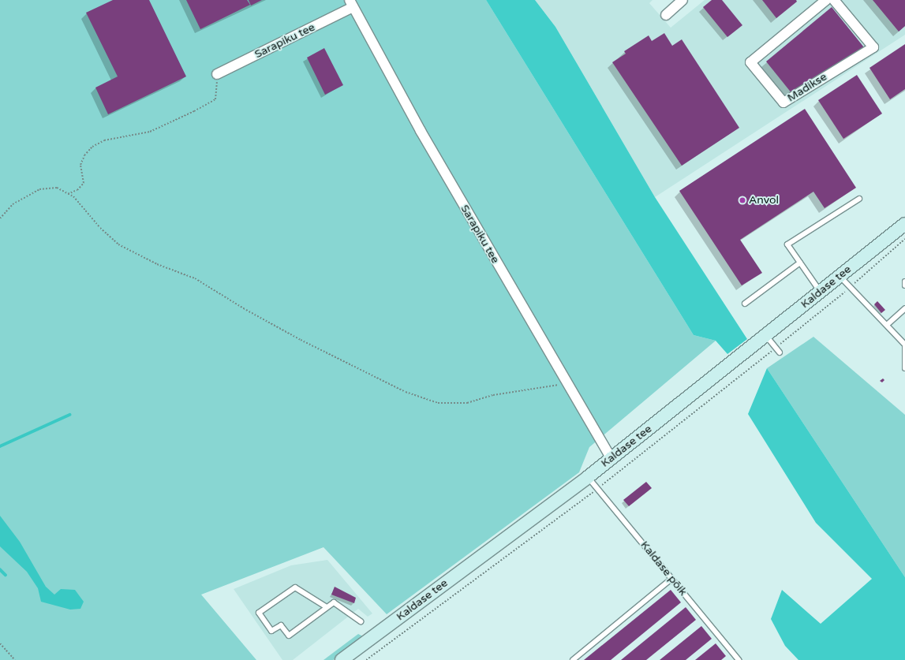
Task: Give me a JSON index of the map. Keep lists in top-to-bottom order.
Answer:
{
  "streets": {
    "street": ["Sarapiku tee", "Madikse", "Kaldase tee"],
    "lane": ["Kaldase põik"]
  },
  "crossings": [
    ["Sarapiku tee", "Kaldase tee"],
    ["Kaldase tee", "Kaldase põik"]
  ],
  "places": ["Anvol"]
}
